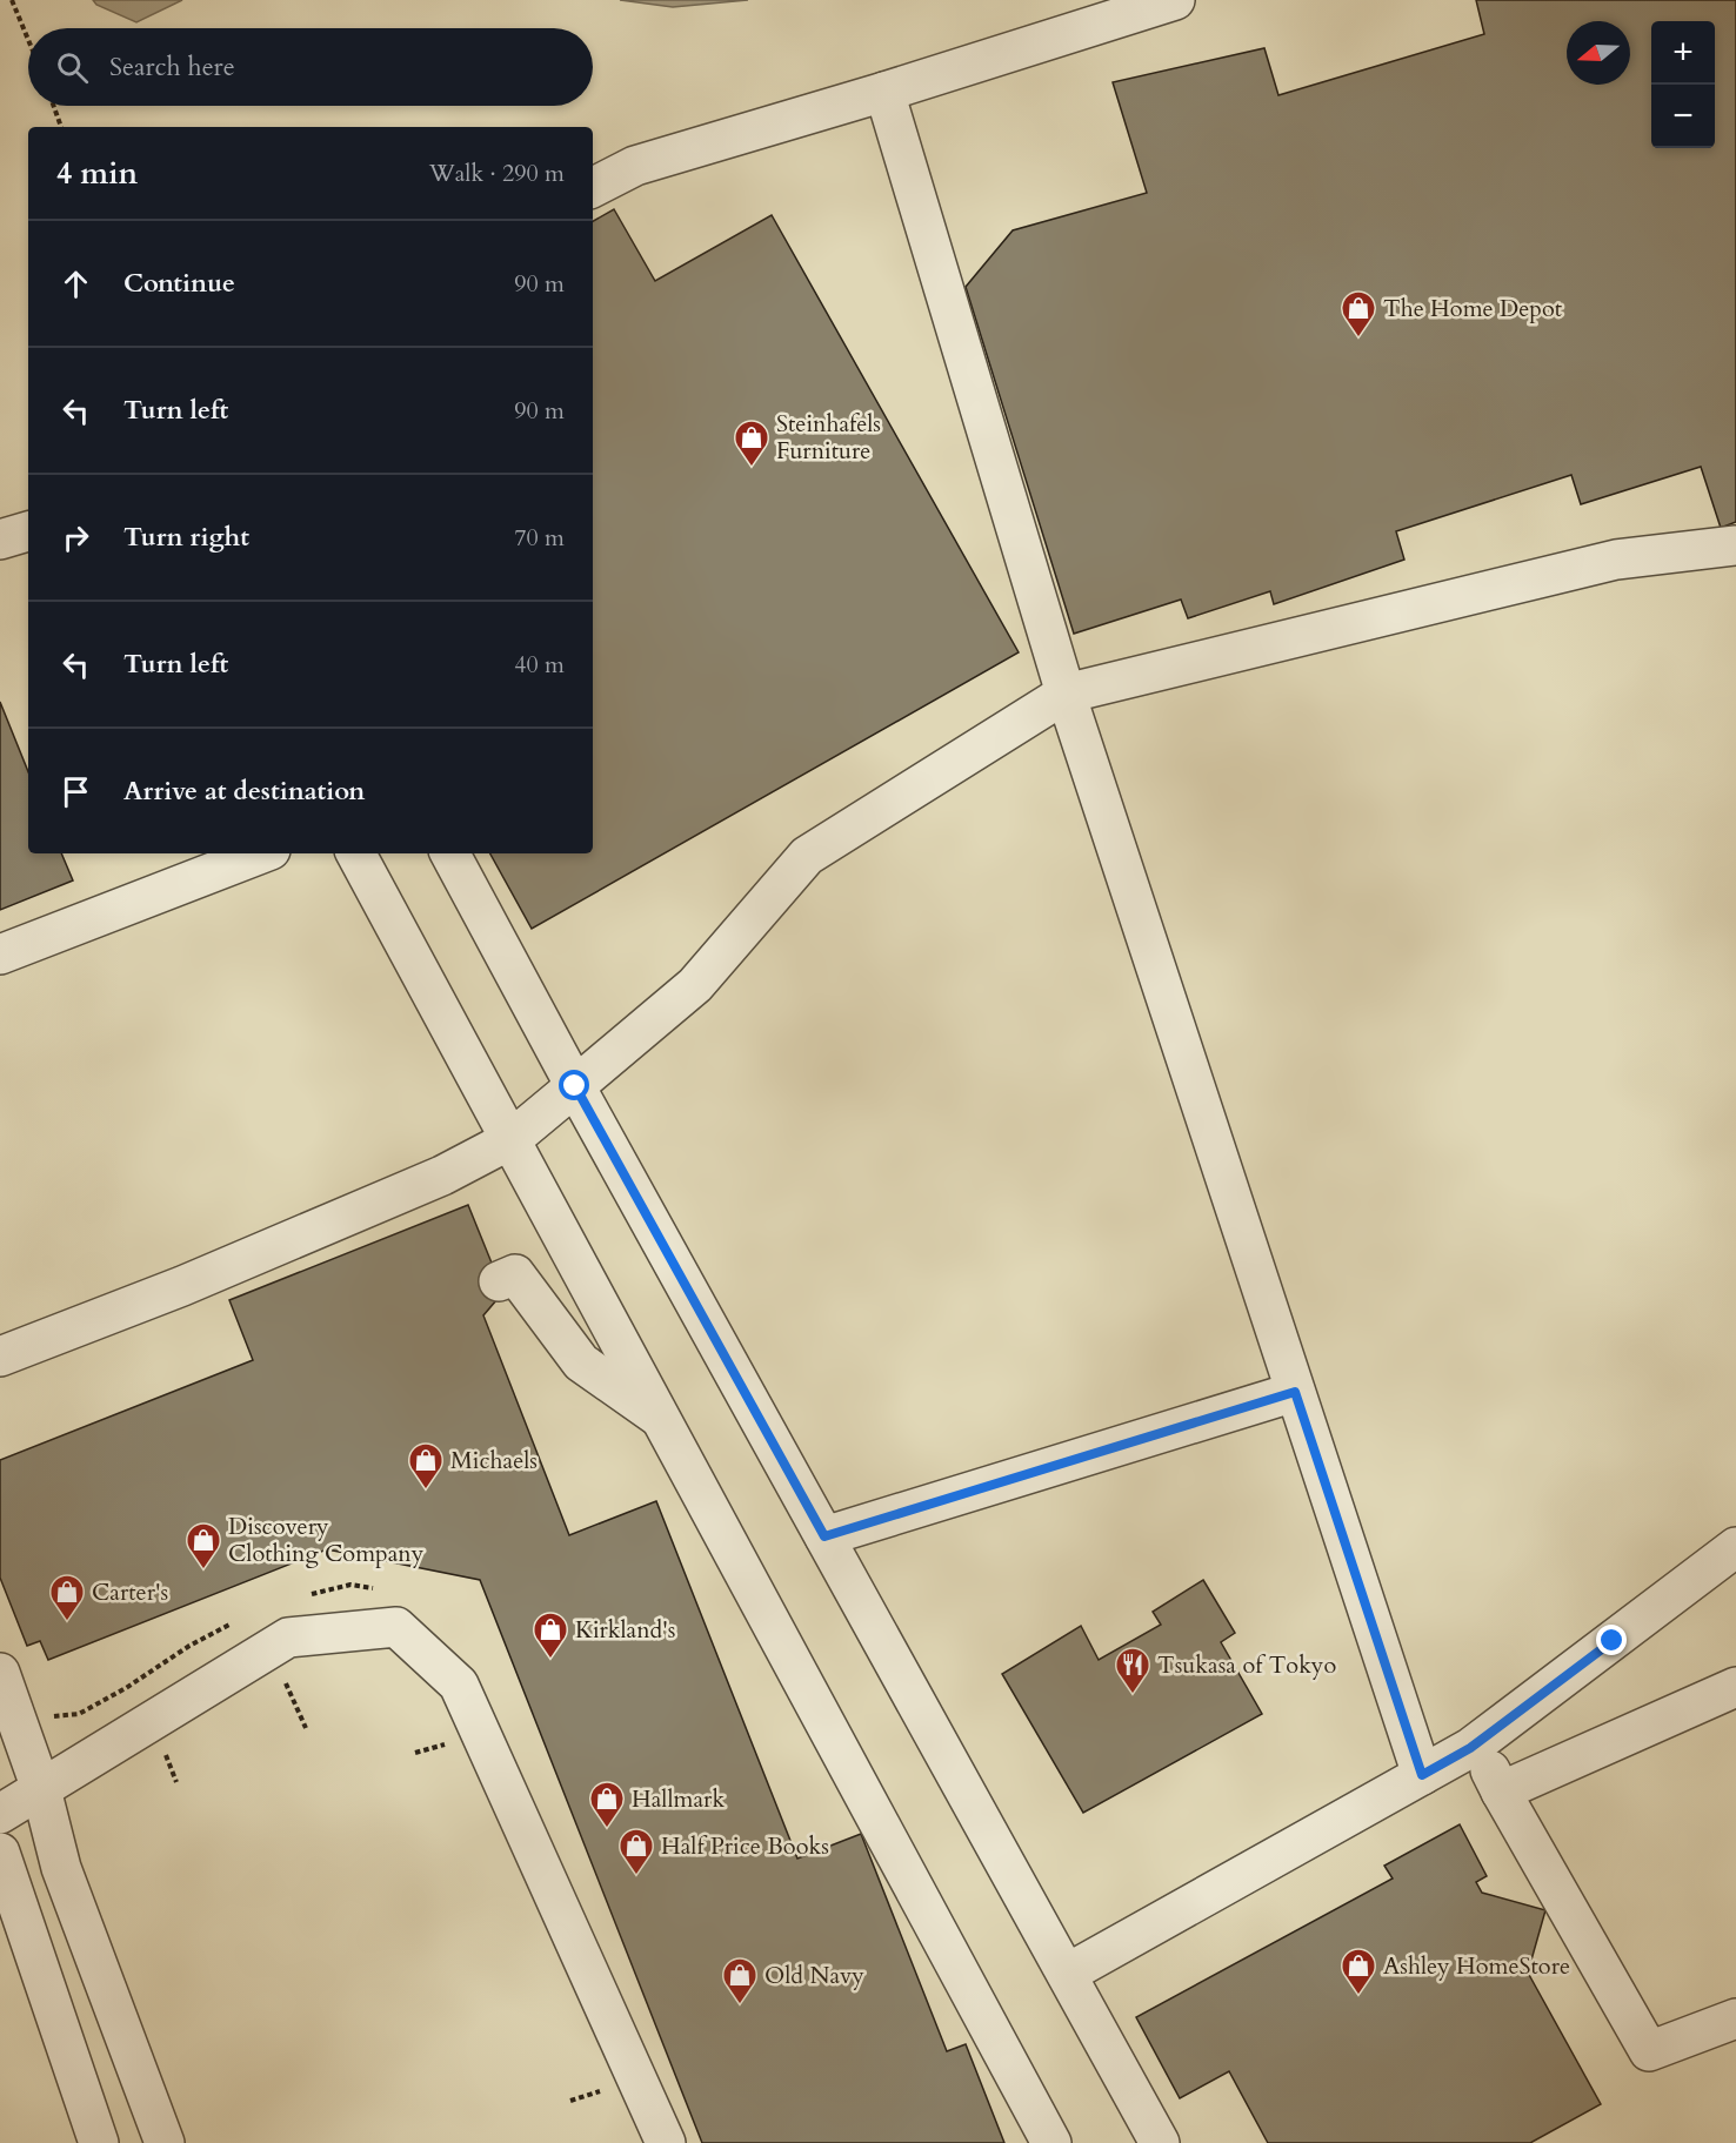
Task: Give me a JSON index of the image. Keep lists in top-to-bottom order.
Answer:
{
  "places": {
    "shop": [
      "The Home Depot",
      "Steinhafels Furniture",
      "Michaels",
      "Discovery Clothing Company",
      "Carter's",
      "Kirkland's",
      "Hallmark",
      "Half Price Books",
      "Ashley HomeStore",
      "Old Navy"
    ],
    "restaurant": ["Tsukasa of Tokyo"]
  },
  "north": "left",
  "page": {
    "map_buttons": ["+", "−"],
    "search": "Search here",
    "heading": ["4 min", "Walk · 290 m"],
    "list": [
      ["Continue", "90 m"],
      ["Turn left", "90 m"],
      ["Turn right", "70 m"],
      ["Turn left", "40 m"],
      "Arrive at destination"
    ]
  }
}
